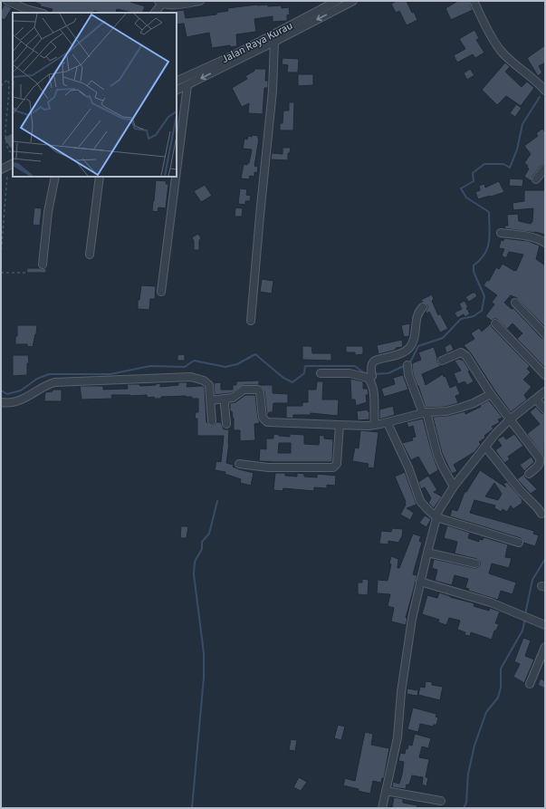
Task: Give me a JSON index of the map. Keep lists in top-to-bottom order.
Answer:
{
  "streets": {
    "street": ["Jalan Raya Kurau"]
  }
}
